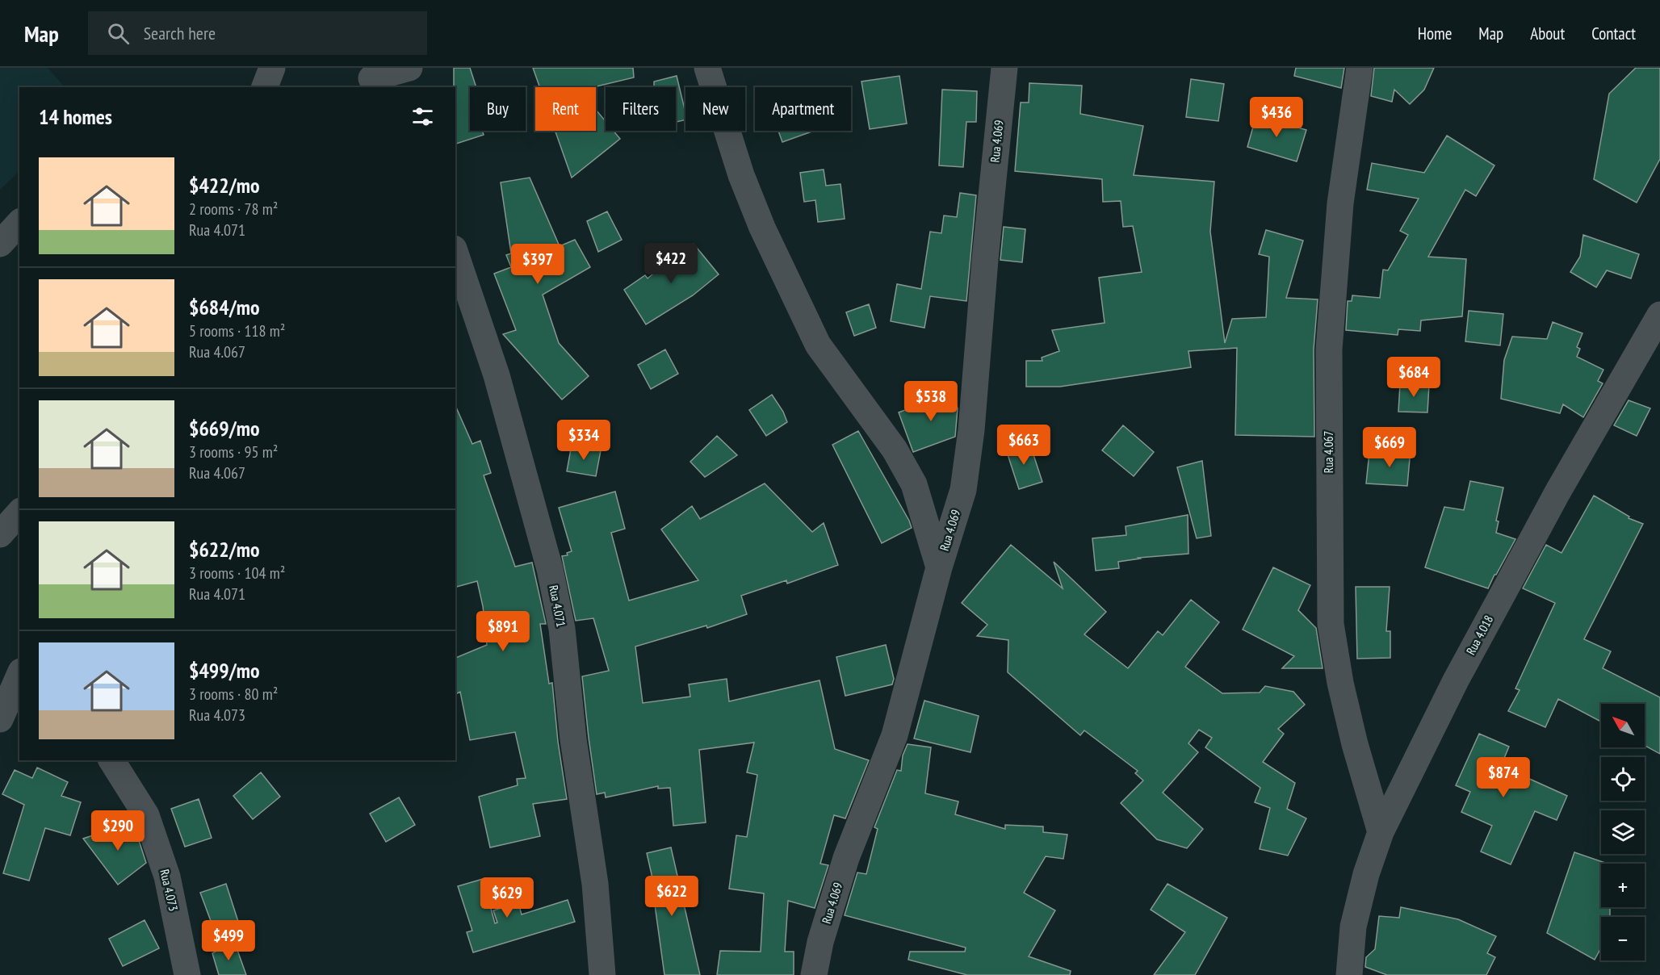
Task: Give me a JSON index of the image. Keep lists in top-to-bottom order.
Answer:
{
  "streets": {
    "street": [
      "Rua 4.069",
      "Rua 4.067",
      "Rua 4.071",
      "Rua 4.018",
      "Rua 4.073"
    ]
  },
  "crossings": [
    ["Rua 4.067", "Rua 4.018"]
  ],
  "north": "top left",
  "page": {
    "header": "Map",
    "search": "Search here",
    "nav": [
      "Home",
      "Map",
      "About",
      "Contact"
    ],
    "chip": [
      "Buy",
      "Rent",
      "Filters",
      "New",
      "Apartment"
    ],
    "heading": "14 homes",
    "price": [
      "$436",
      "$422",
      "$397",
      "$684",
      "$538",
      "$334",
      "$663",
      "$669",
      "$891",
      "$874",
      "$290",
      "$622",
      "$629",
      "$499"
    ],
    "list": [
      {
        "name": "$422/mo",
        "note": "2 rooms · 78 m² · Rua 4.071"
      },
      {
        "name": "$684/mo",
        "note": "5 rooms · 118 m² · Rua 4.067"
      },
      {
        "name": "$669/mo",
        "note": "3 rooms · 95 m² · Rua 4.067"
      },
      {
        "name": "$622/mo",
        "note": "3 rooms · 104 m² · Rua 4.071"
      },
      {
        "name": "$499/mo",
        "note": "3 rooms · 80 m² · Rua 4.073"
      }
    ],
    "map_buttons": ["+", "−"]
  }
}
